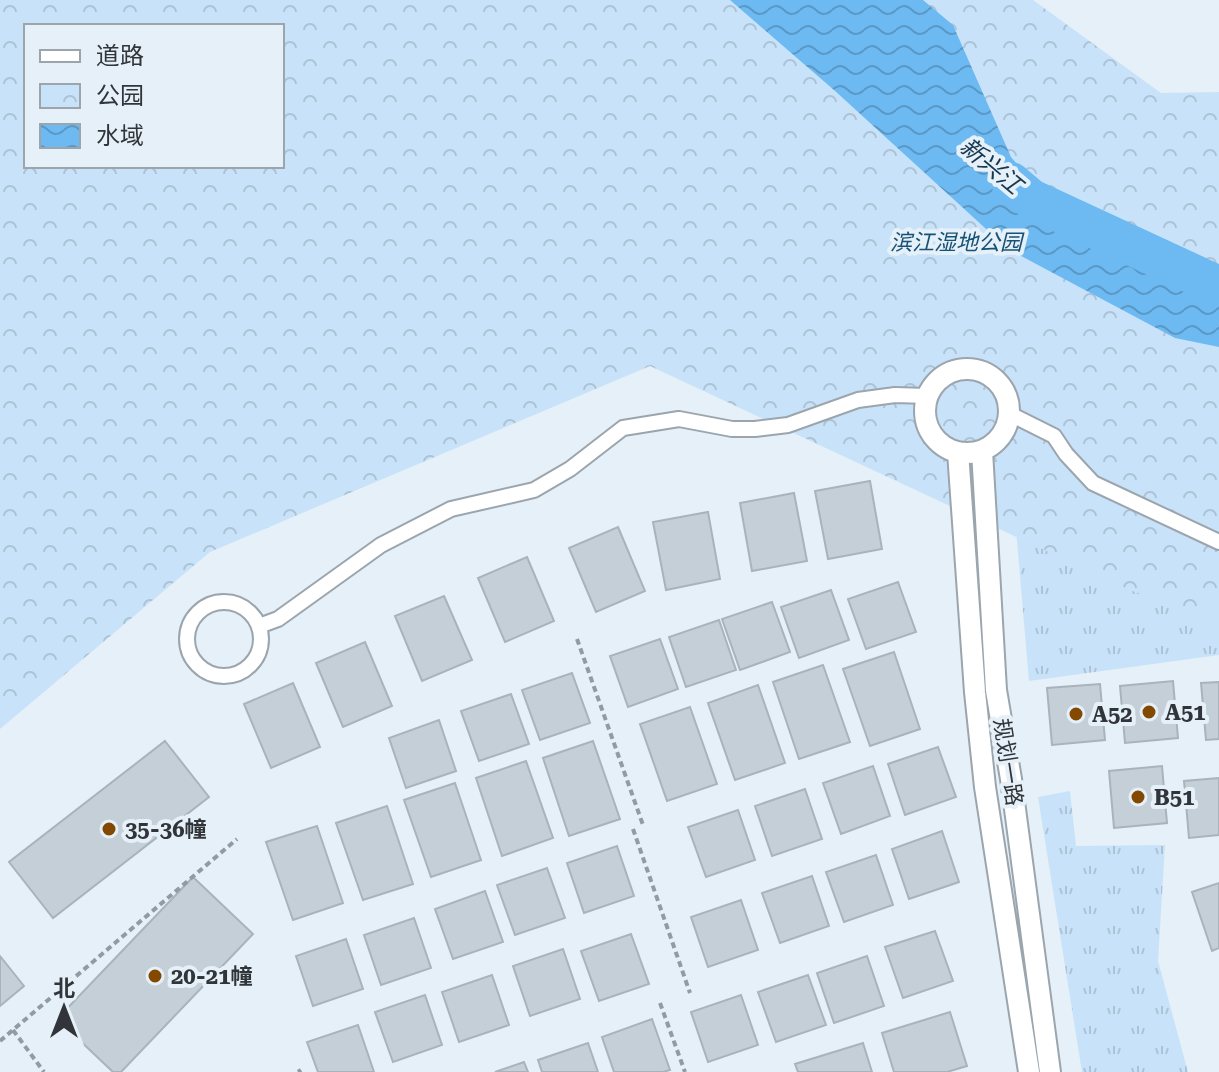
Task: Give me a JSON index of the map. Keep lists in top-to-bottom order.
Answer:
{
  "streets": {
    "street": ["规划一路"]
  },
  "water": ["新兴江"],
  "parks": ["滨江湿地公园"],
  "places": [
    "A51",
    "A52",
    "B51",
    "35-36幢",
    "20-21幢"
  ],
  "legend": ["道路", "公园", "水域"],
  "north": "top"
}
